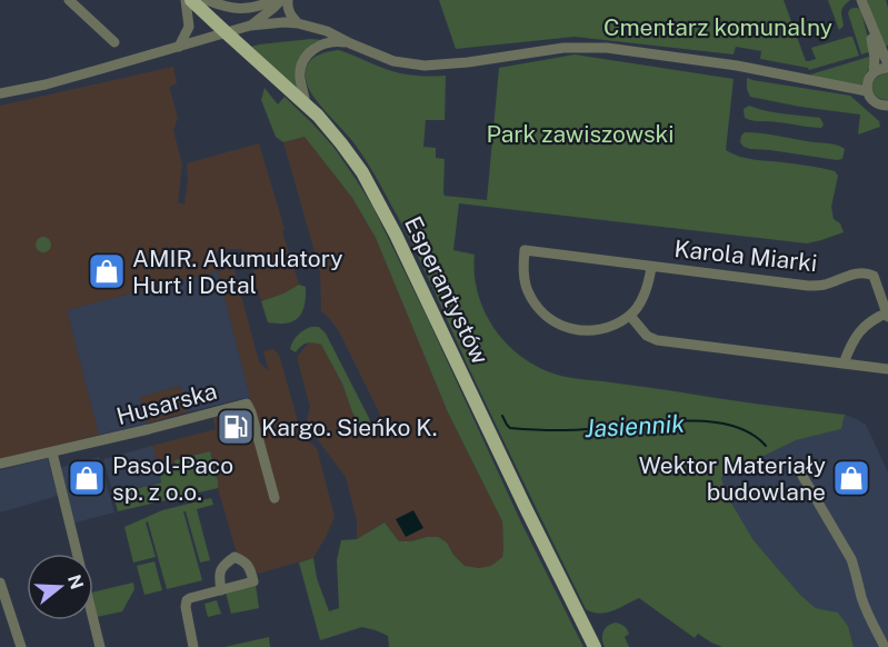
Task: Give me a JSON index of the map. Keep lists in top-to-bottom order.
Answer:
{
  "streets": {
    "main road": ["Esperantystów"],
    "street": ["Karola Miarki", "Husarska"]
  },
  "water": ["Jasiennik"],
  "parks": ["Cmentarz komunalny", "Park zawiszowski"],
  "places": {
    "shop": ["AMIR. Akumulatory Hurt i Detal", "Pasol-Paco sp. z o.o.", "Wektor Materiały budowlane"],
    "fuel station": ["Kargo. Sieńko K."]
  },
  "north": "right"
}
